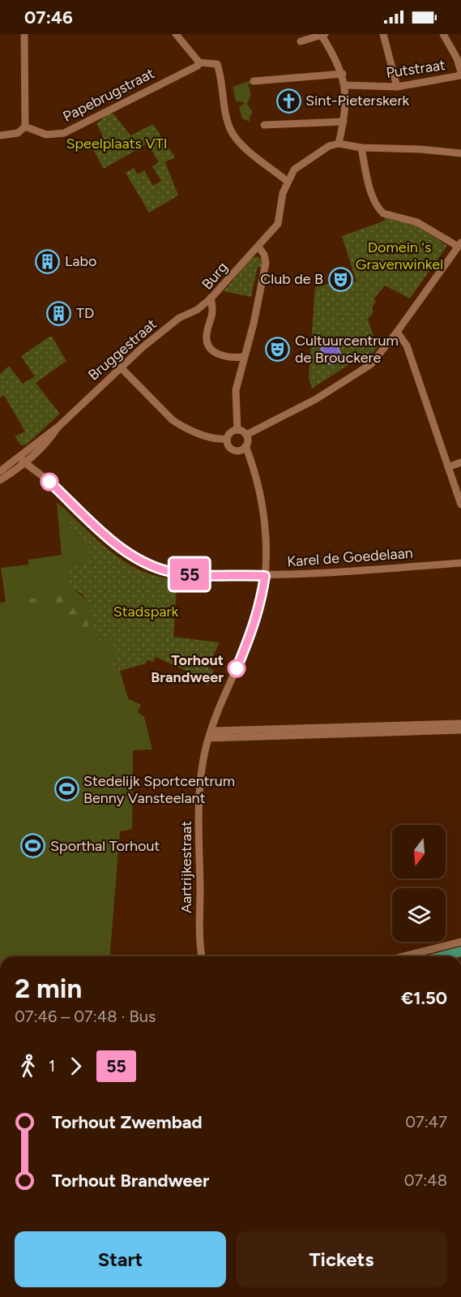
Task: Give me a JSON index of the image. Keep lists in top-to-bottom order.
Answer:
{
  "streets": {
    "street": [
      "Putstraat",
      "Papebrugstraat",
      "Burg",
      "Bruggestraat",
      "Karel de Goedelaan",
      "Aartrijkestraat"
    ]
  },
  "crossings": [
    ["Burg", "Bruggestraat"],
    ["Bruggestraat", "Karel de Goedelaan"],
    ["Karel de Goedelaan", "Aartrijkestraat"]
  ],
  "parks": ["Speelplaats VTI", "Domein 's Gravenwinkel", "Stadspark"],
  "places": {
    "church": ["Sint-Pieterskerk"],
    "building": ["Labo", "TD"],
    "theatre": ["Club de B", "Cultuurcentrum de Brouckere"],
    "other": ["Torhout Brandweer"],
    "sports": ["Stedelijk Sportcentrum Benny Vansteelant", "Sporthal Torhout"]
  },
  "lines": ["bus line 55"],
  "north": "bottom",
  "page": {
    "status": "07:46",
    "on_map": "55",
    "heading": ["2 min", "07:46 – 07:48 · Bus", "€1.50"],
    "legs": ["1", "55"],
    "list": [
      {
        "name": "Torhout Zwembad",
        "value": "07:47"
      },
      {
        "name": "Torhout Brandweer",
        "value": "07:48"
      }
    ],
    "buttons": ["Start", "Tickets"]
  }
}
